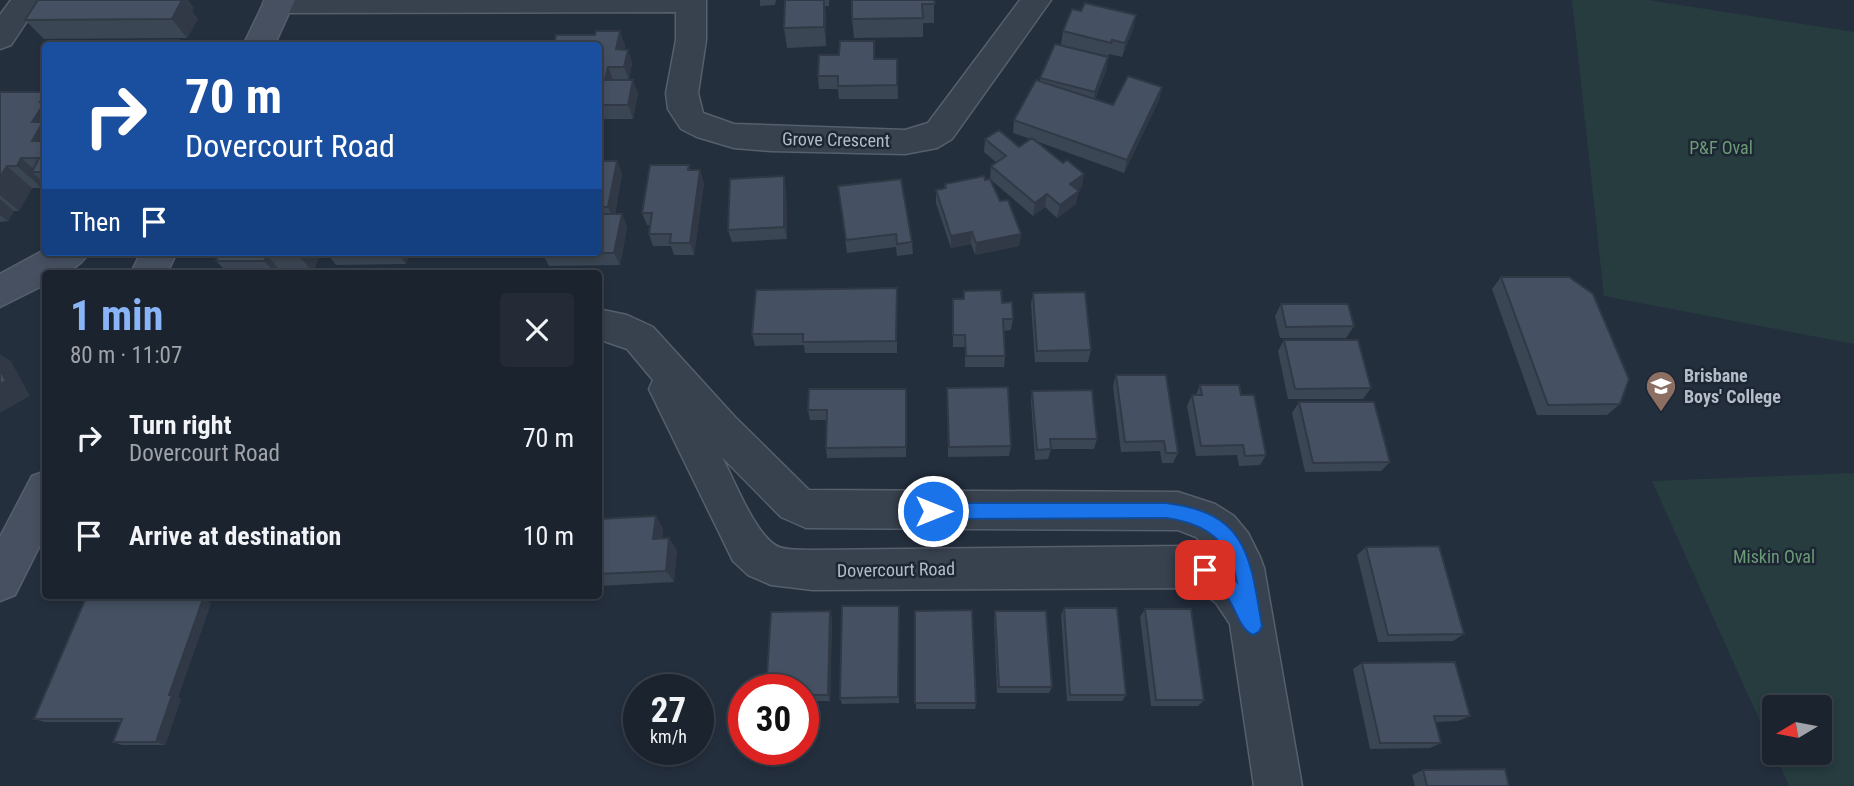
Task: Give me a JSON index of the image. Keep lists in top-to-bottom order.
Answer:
{
  "streets": {
    "street": ["Grove Crescent", "Dovercourt Road"]
  },
  "parks": ["P&F Oval", "Miskin Oval"],
  "places": {
    "school or university": ["Brisbane Boys' College"]
  },
  "north": "left",
  "page": {
    "turn": ["70 m", "Dovercourt Road"],
    "then": "Then",
    "heading": ["1 min", "80 m · 11:07"],
    "list": [
      {
        "name": "Turn right",
        "note": "Dovercourt Road",
        "value": "70 m"
      },
      {
        "name": "Arrive at destination",
        "value": "10 m"
      }
    ],
    "speed": "27 km/h",
    "limit": "30"
  }
}
